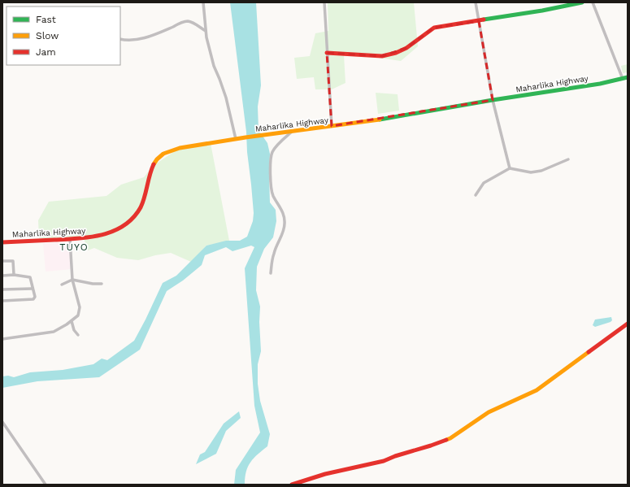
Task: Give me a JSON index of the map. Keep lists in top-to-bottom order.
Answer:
{
  "streets": {
    "main road": ["Maharlika Highway"]
  },
  "districts": ["TUYO"],
  "legend": ["Fast", "Slow", "Jam"]
}
